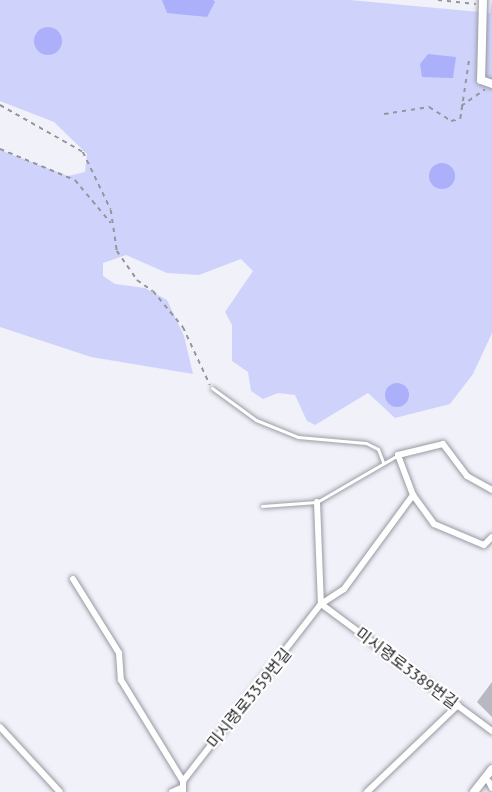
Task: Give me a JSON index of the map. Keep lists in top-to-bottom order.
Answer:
{
  "streets": {
    "street": ["미시령로3389번길", "미시령로3359번길"]
  },
  "crossings": [
    ["미시령로3389번길", "미시령로3359번길"]
  ]
}
